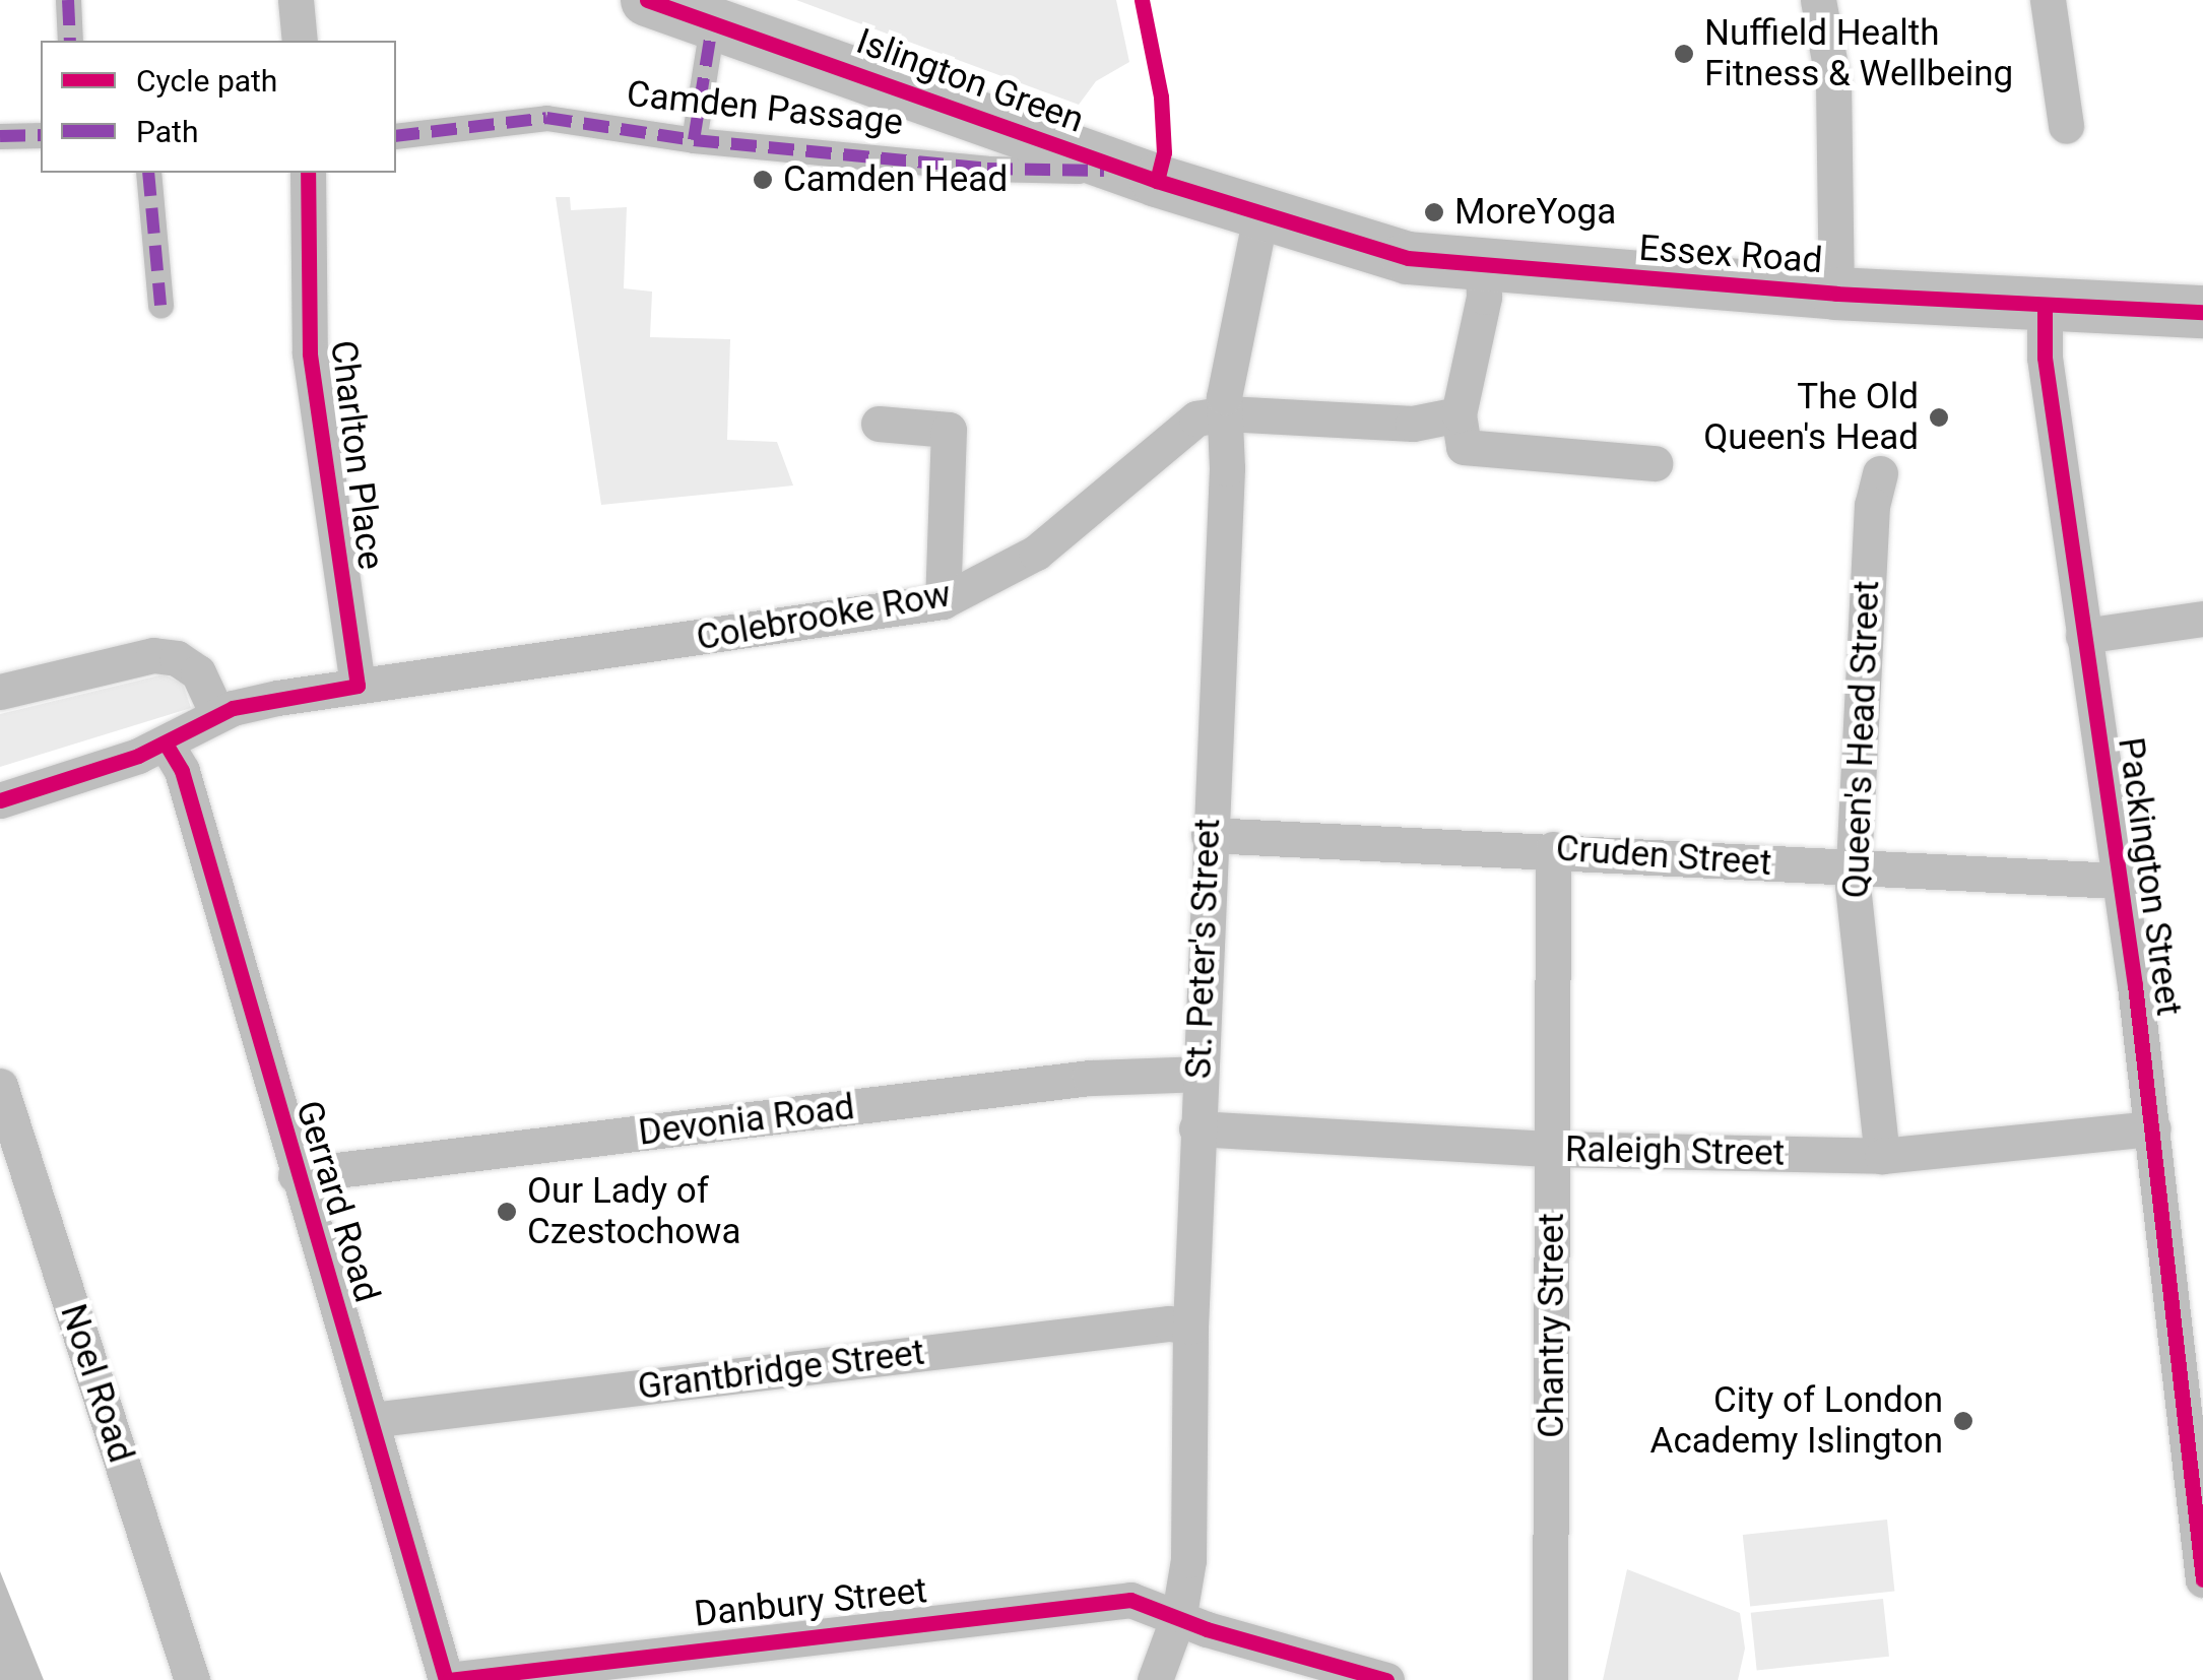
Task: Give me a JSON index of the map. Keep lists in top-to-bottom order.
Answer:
{
  "streets": {
    "main road": ["Islington Green", "Essex Road"],
    "street": [
      "Camden Passage",
      "Charlton Place",
      "Colebrooke Row",
      "Queen's Head Street",
      "Cruden Street",
      "Packington Street",
      "St. Peter's Street",
      "Devonia Road",
      "Raleigh Street",
      "Gerrard Road",
      "Chantry Street",
      "Grantbridge Street",
      "Noel Road",
      "Danbury Street"
    ]
  },
  "crossings": [
    ["Islington Green", "Camden Passage"],
    ["Islington Green", "Essex Road"],
    ["Islington Green", "St. Peter's Street"],
    ["Essex Road", "Packington Street"],
    ["Essex Road", "St. Peter's Street"],
    ["Charlton Place", "Colebrooke Row"],
    ["Colebrooke Row", "St. Peter's Street"],
    ["Colebrooke Row", "Gerrard Road"],
    ["Queen's Head Street", "Cruden Street"],
    ["Queen's Head Street", "Raleigh Street"],
    ["Cruden Street", "Packington Street"],
    ["Cruden Street", "St. Peter's Street"],
    ["Cruden Street", "Chantry Street"],
    ["Packington Street", "Raleigh Street"],
    ["St. Peter's Street", "Devonia Road"],
    ["St. Peter's Street", "Raleigh Street"],
    ["St. Peter's Street", "Grantbridge Street"],
    ["St. Peter's Street", "Danbury Street"],
    ["Devonia Road", "Gerrard Road"],
    ["Raleigh Street", "Chantry Street"],
    ["Gerrard Road", "Grantbridge Street"],
    ["Gerrard Road", "Danbury Street"]
  ],
  "places": [
    "Nuffield Health Fitness & Wellbeing",
    "Camden Head",
    "MoreYoga",
    "The Old Queen's Head",
    "Our Lady of Czestochowa",
    "City of London Academy Islington"
  ],
  "legend": ["Cycle path", "Path"]
}
